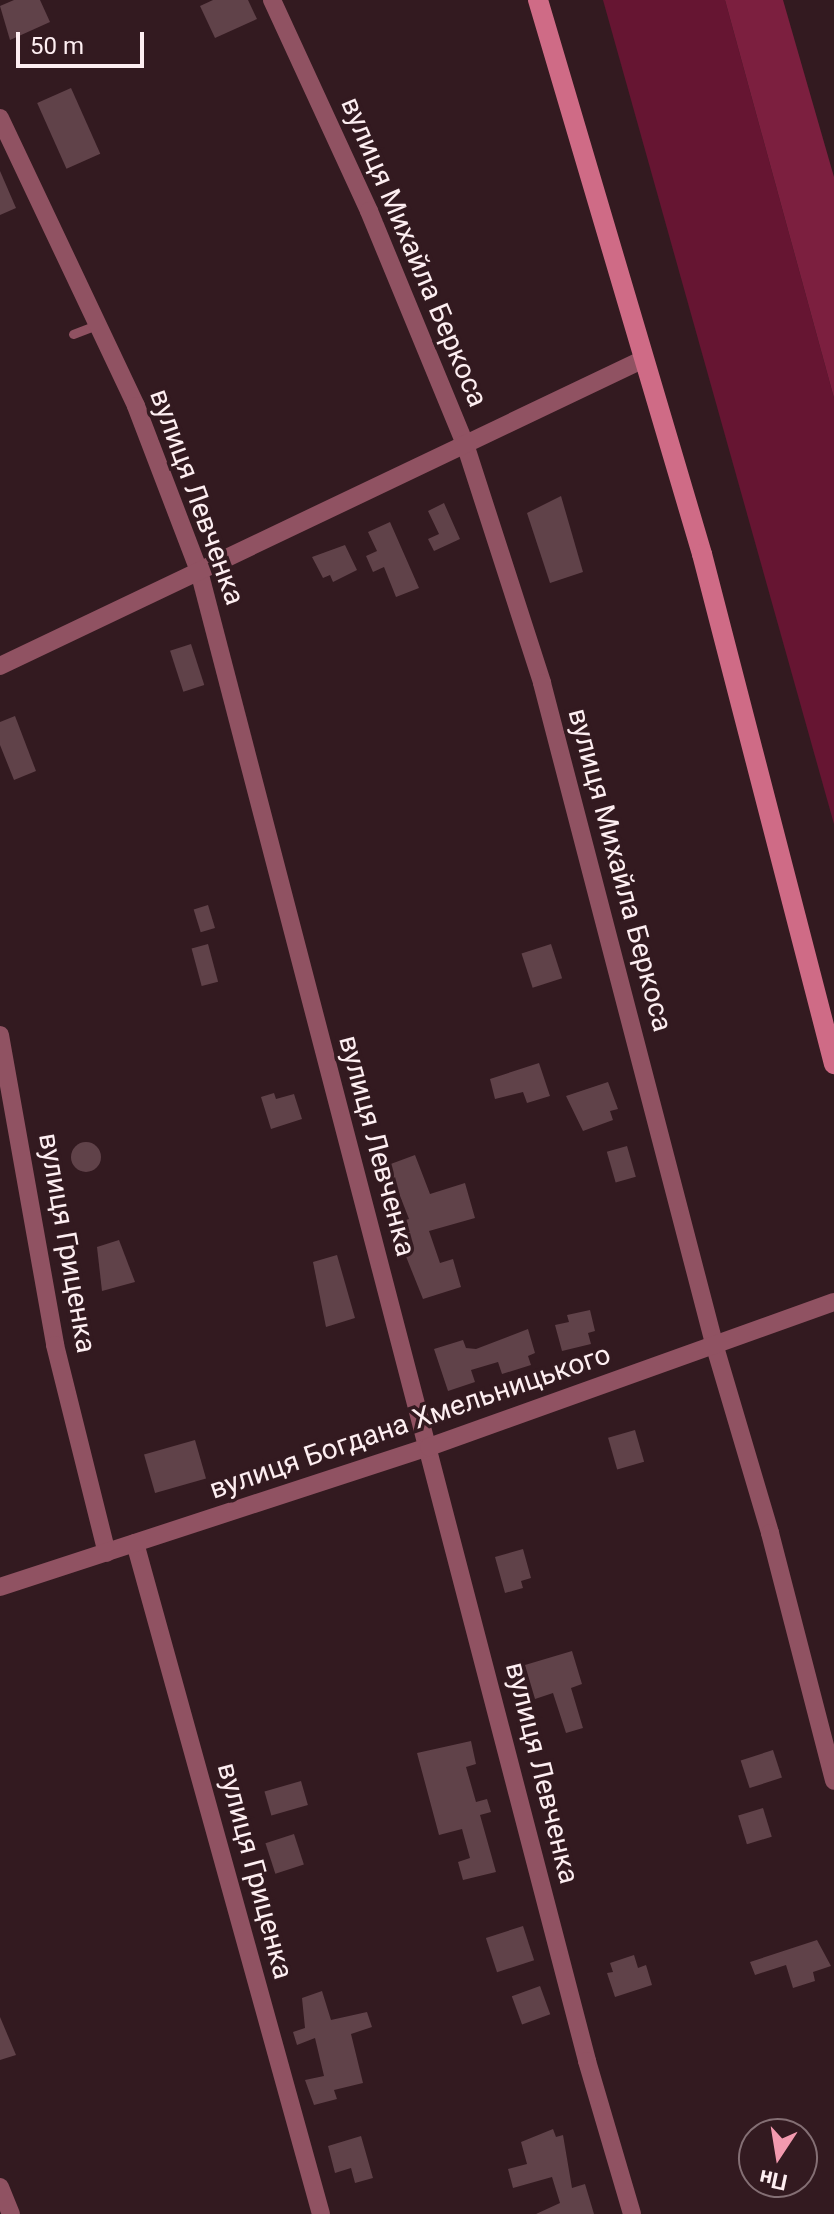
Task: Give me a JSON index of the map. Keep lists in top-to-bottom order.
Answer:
{
  "streets": {
    "street": [
      "вулиця Михайла Беркоса",
      "вулиця Левченка",
      "вулиця Гриценка",
      "вулиця Богдана Хмельницького"
    ]
  },
  "crossings": [
    ["вулиця Михайла Беркоса", "вулиця Богдана Хмельницького"],
    ["вулиця Левченка", "вулиця Богдана Хмельницького"],
    ["вулиця Гриценка", "вулиця Богдана Хмельницького"]
  ],
  "scale_bar": "50 m",
  "north": "bottom"
}
